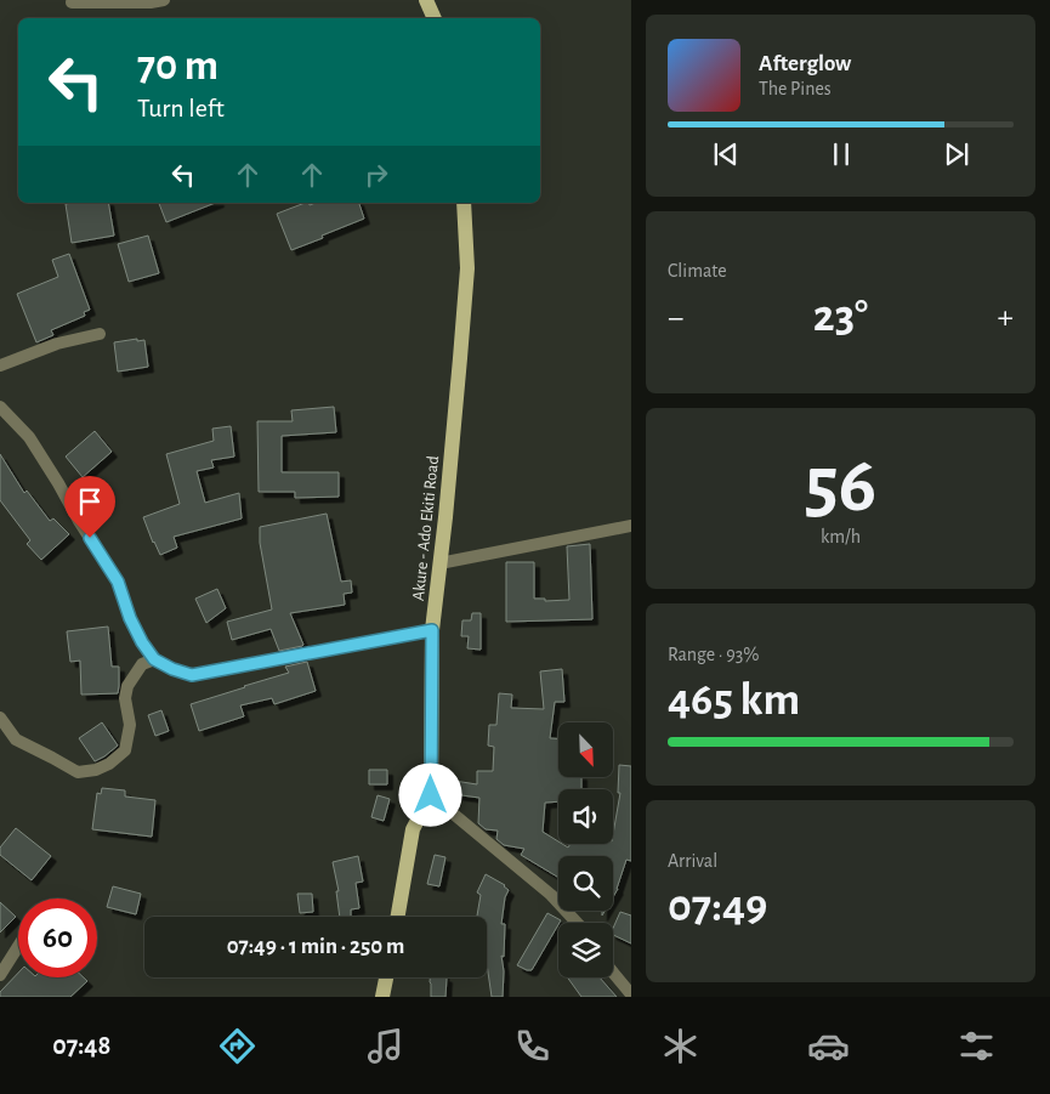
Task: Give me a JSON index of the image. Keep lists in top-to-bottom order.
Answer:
{
  "streets": {
    "main road": ["Akure - Ado Ekiti Road"]
  },
  "north": "bottom right",
  "page": {
    "turn": ["70 m", "Turn left"],
    "song": ["Afterglow", "The Pines"],
    "tile": [
      "Climate",
      ["56", "km/h"],
      ["Range · 93%", "465 km"],
      ["Arrival", "07:49"]
    ],
    "heat": ["−", "23°", "+"],
    "limit": "60",
    "trip": "07:49 · 1 min · 250 m",
    "tabs": "07:48"
  }
}
